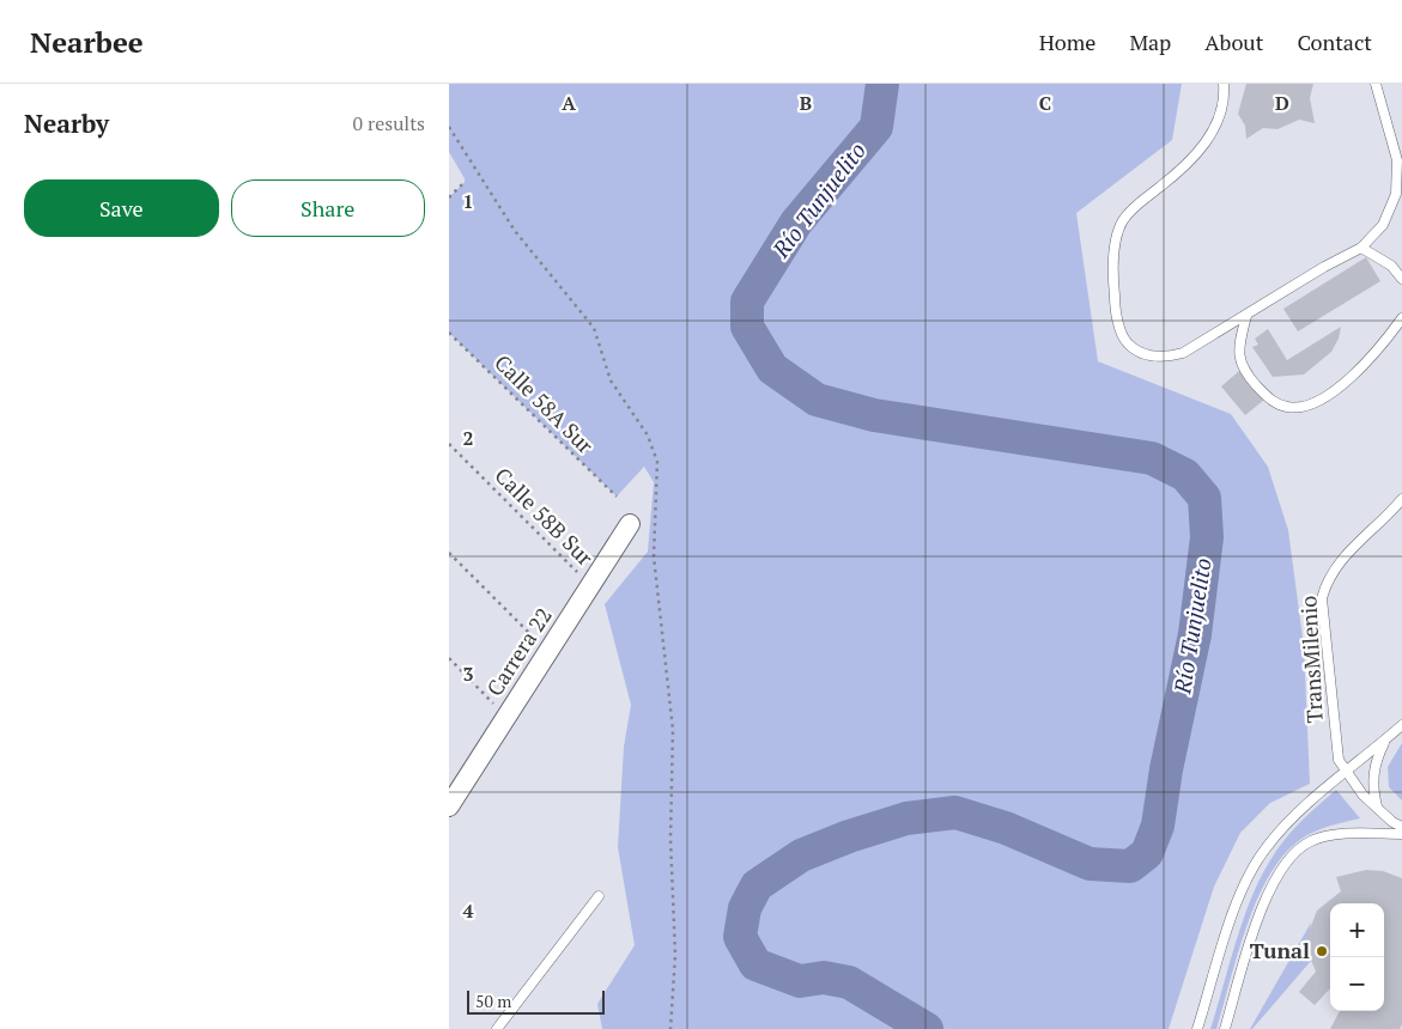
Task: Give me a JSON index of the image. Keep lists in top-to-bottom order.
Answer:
{
  "streets": {
    "street": ["Carrera 22"],
    "lane": ["TransMilenio"],
    "path": ["Calle 58A Sur", "Calle 58B Sur"]
  },
  "crossings": [
    ["Calle 58B Sur", "Carrera 22"]
  ],
  "water": ["Río Tunjuelito"],
  "places": ["Tunal"],
  "scale_bar": "50 m",
  "page": {
    "header": "Nearbee",
    "nav": [
      "Home",
      "Map",
      "About",
      "Contact"
    ],
    "heading": ["Nearby", "0 results"],
    "buttons": ["Save", "Share"],
    "map_buttons": ["+", "−"],
    "scale": "50 m"
  },
  "grid": {
    "columns": [
      "A",
      "B",
      "C",
      "D"
    ],
    "rows": [
      "1",
      "2",
      "3",
      "4"
    ]
  }
}
